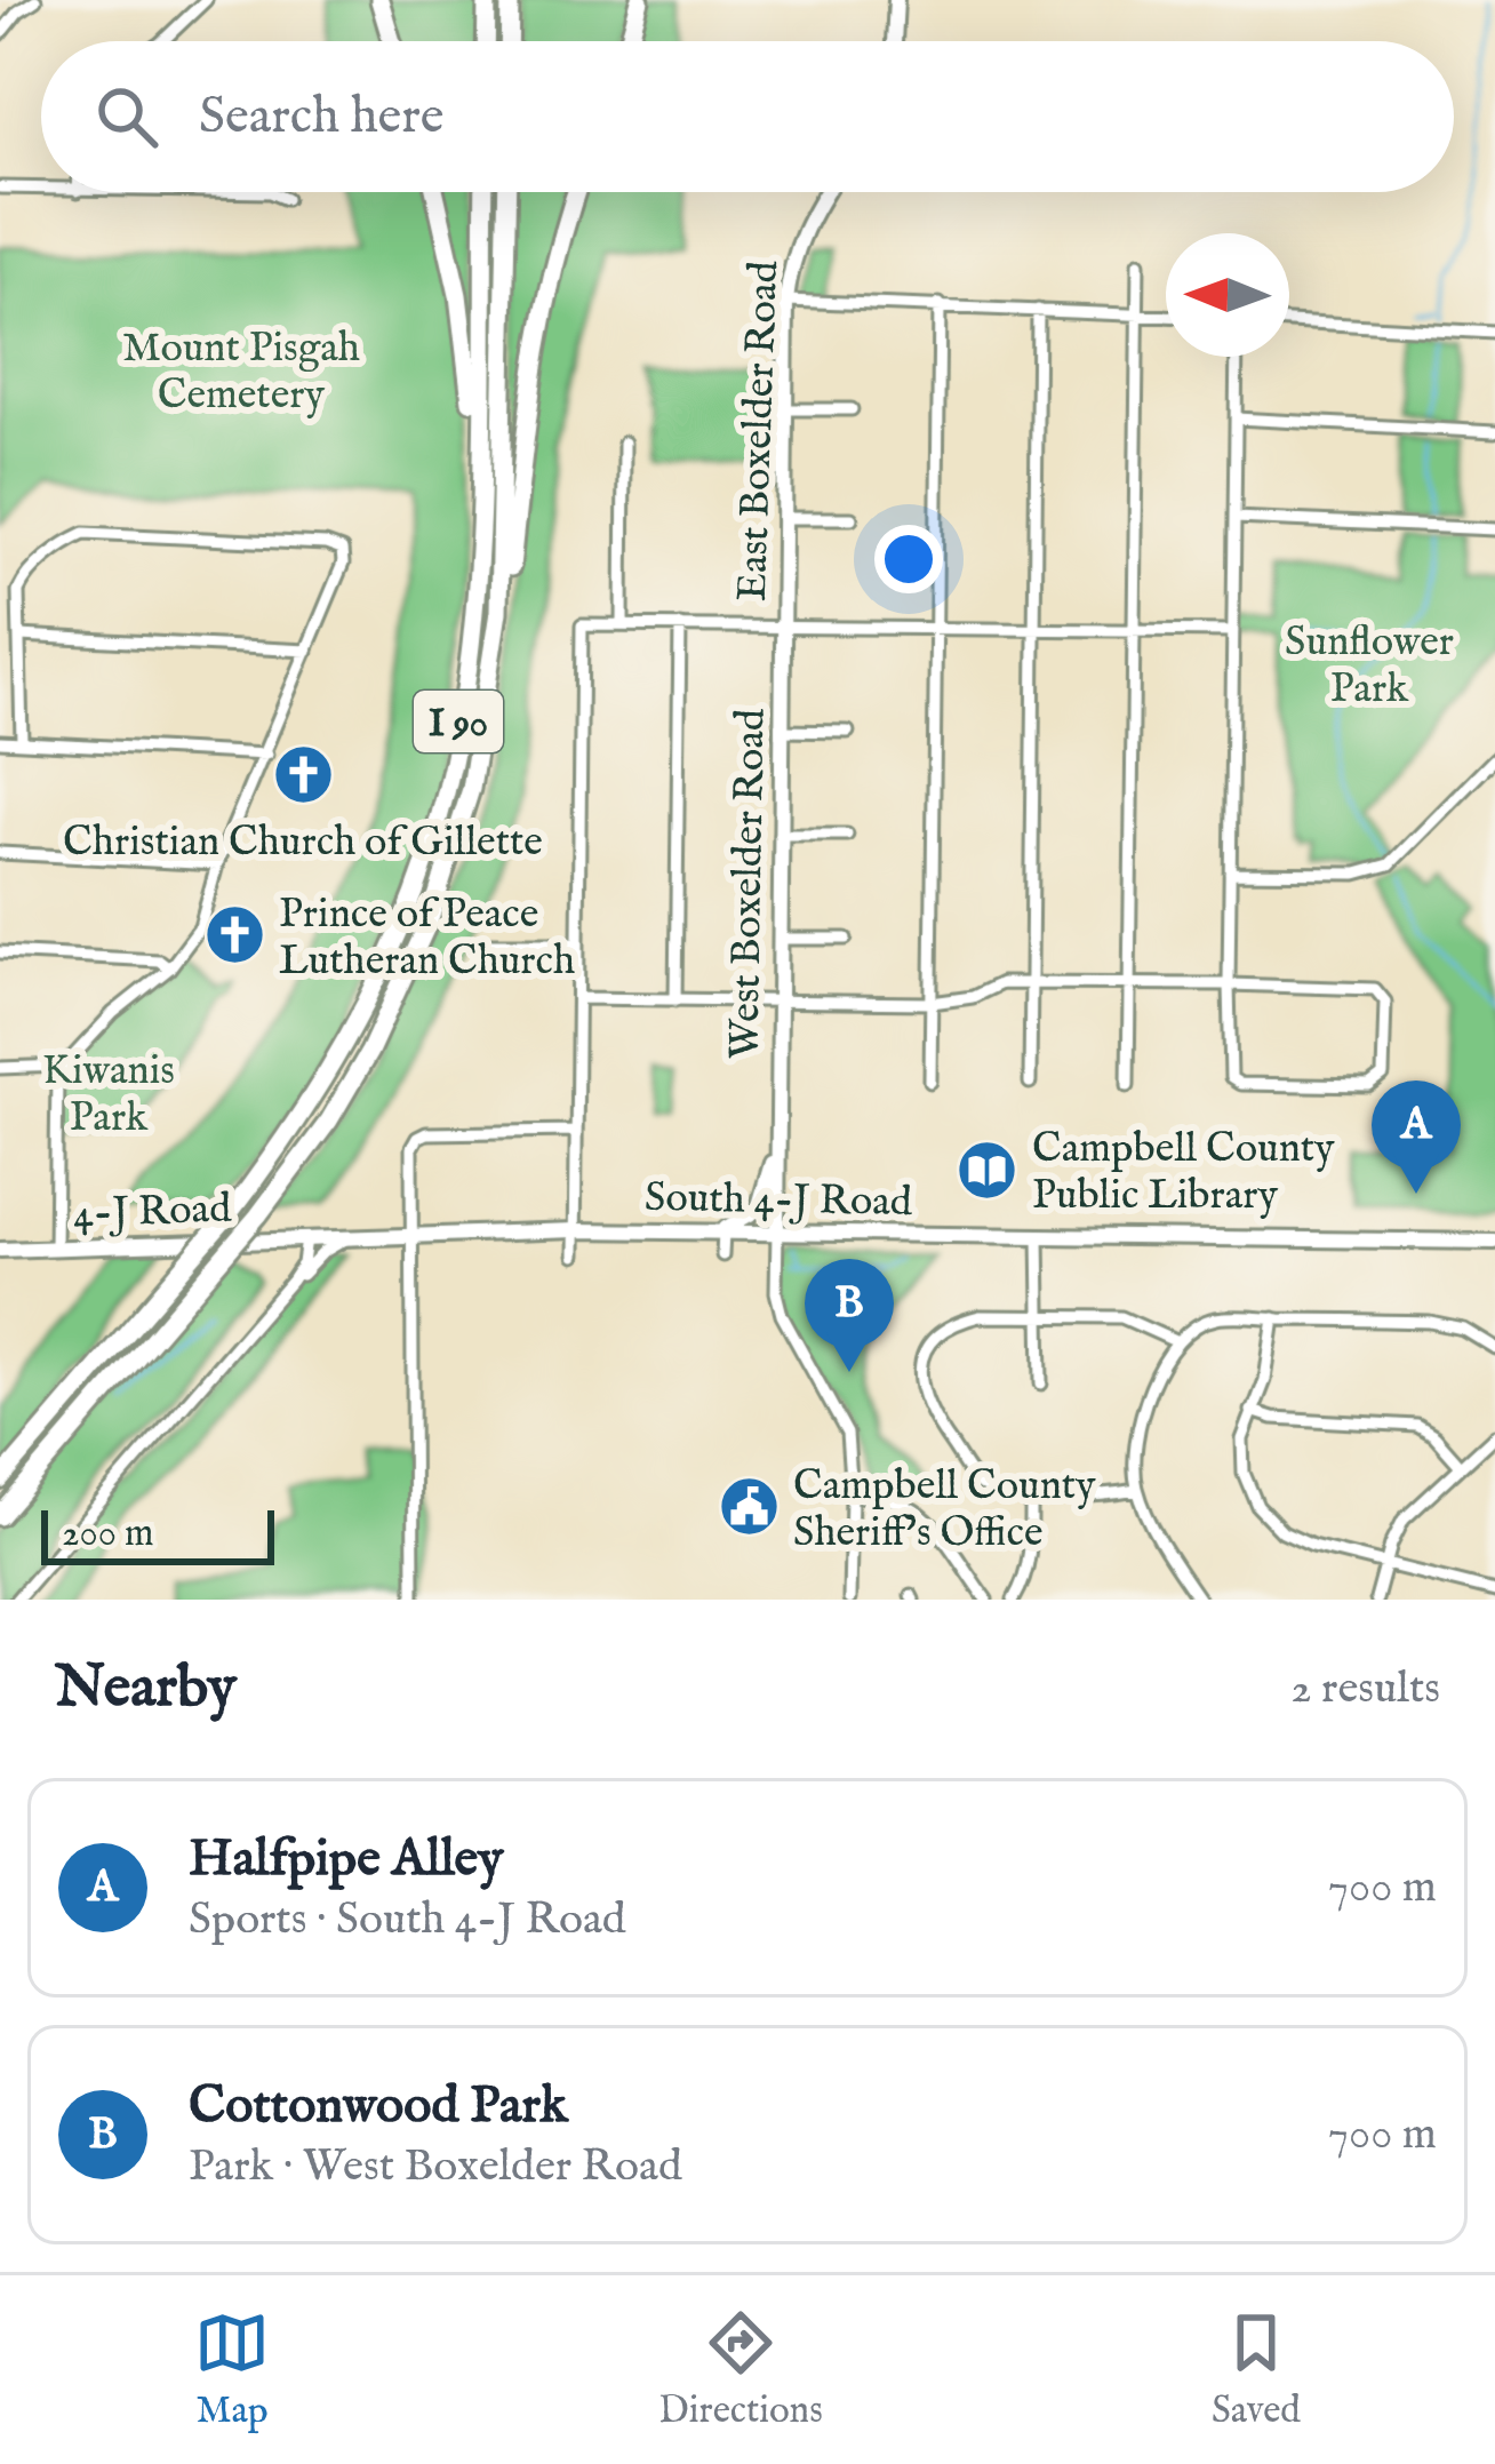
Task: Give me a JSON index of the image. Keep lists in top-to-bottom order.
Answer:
{
  "streets": {
    "highway": ["I 90"],
    "main road": [
      "East Boxelder Road",
      "West Boxelder Road",
      "South 4-J Road",
      "4-J Road"
    ]
  },
  "crossings": [
    ["East Boxelder Road", "West Boxelder Road"],
    ["South 4-J Road", "4-J Road"]
  ],
  "parks": ["Mount Pisgah Cemetery", "Sunflower Park", "Kiwanis Park"],
  "places": {
    "church": ["Christian Church of Gillette", "Prince of Peace Lutheran Church"],
    "library": ["Campbell County Public Library"],
    "public building": ["Campbell County Sheriff's Office"]
  },
  "scale_bar": "200 m",
  "north": "left",
  "page": {
    "search": "Search here",
    "pins": ["A", "B"],
    "scale": "200 m",
    "heading": ["Nearby", "2 results"],
    "list": [
      {
        "mark": "A",
        "name": "Halfpipe Alley",
        "note": "Sports · South 4-J Road",
        "value": "700 m"
      },
      {
        "mark": "B",
        "name": "Cottonwood Park",
        "note": "Park · West Boxelder Road",
        "value": "700 m"
      }
    ],
    "nav": ["Map", "Directions", "Saved"]
  }
}
